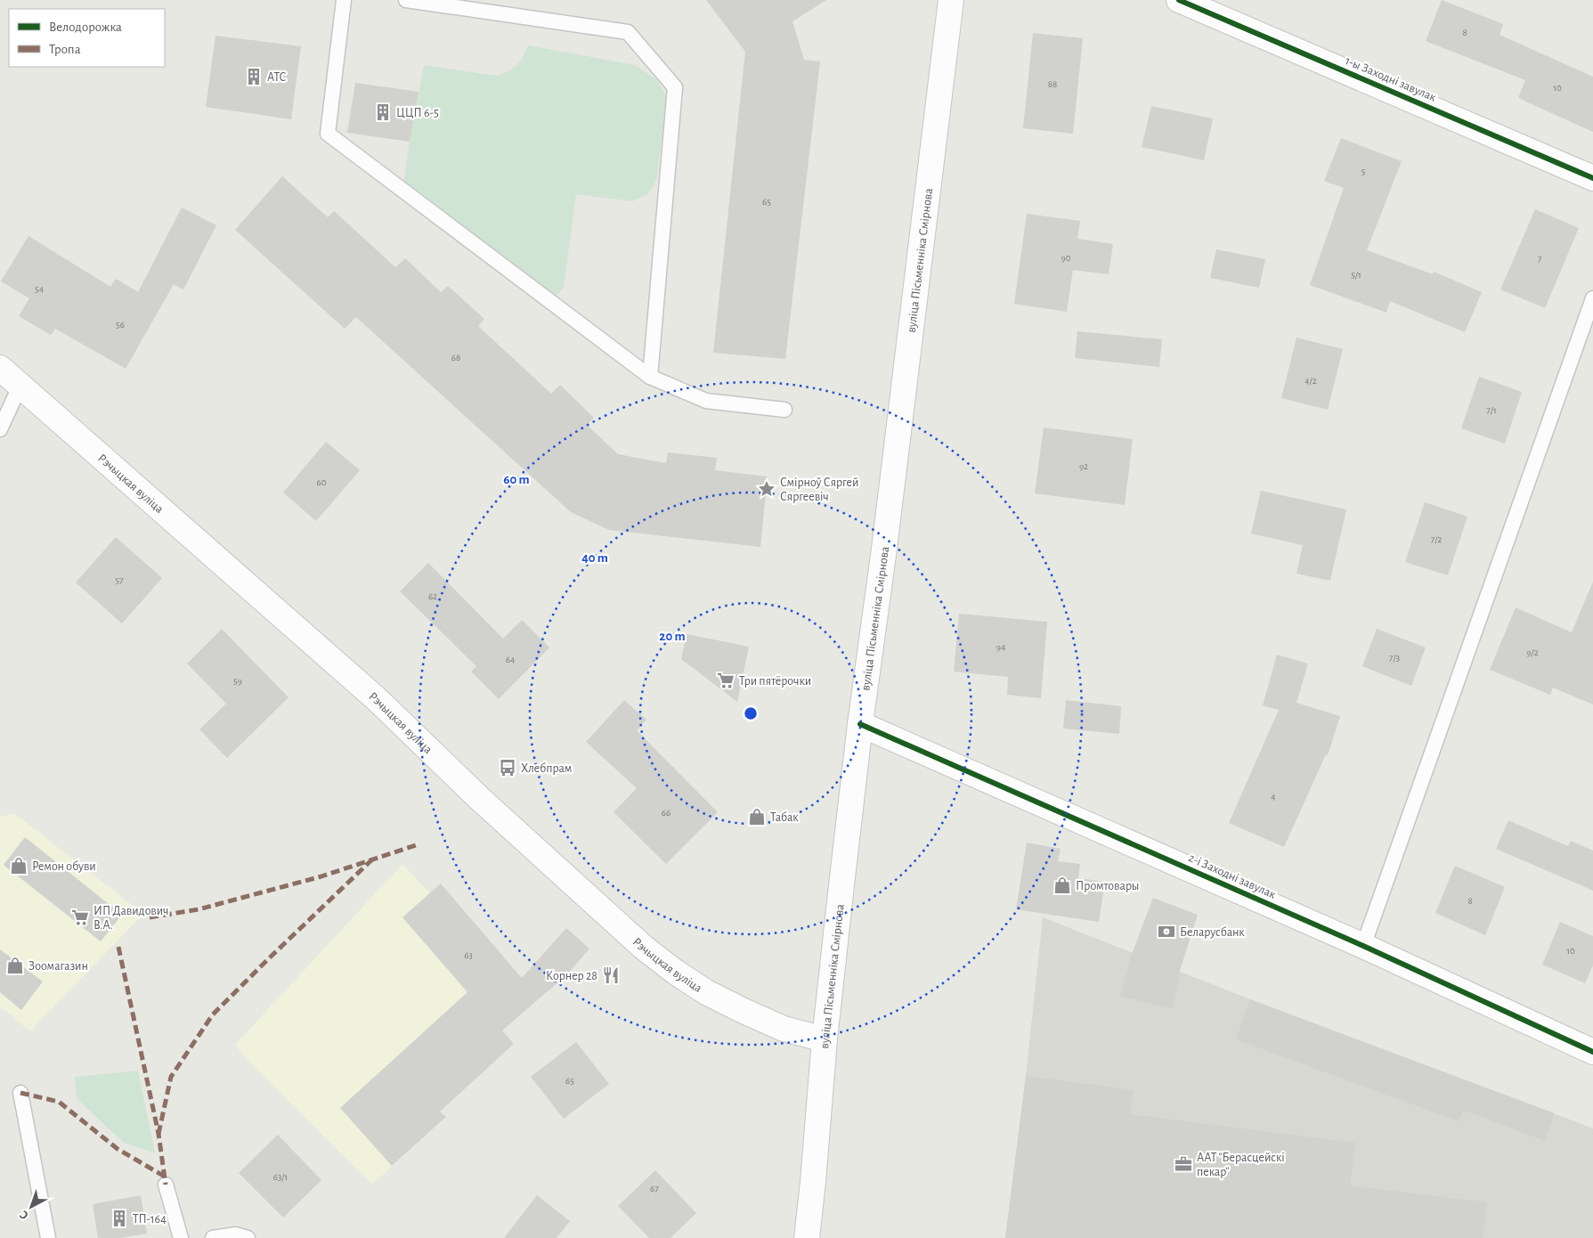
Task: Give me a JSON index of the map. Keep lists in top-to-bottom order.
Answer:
{
  "streets": {
    "main road": [
      "1-ы Заходні завулак",
      "вуліца Пісьменніка Смірнова",
      "Рэчыцкая вуліца",
      "2-і Заходні завулак"
    ]
  },
  "crossings": [
    ["вуліца Пісьменніка Смірнова", "Рэчыцкая вуліца"],
    ["вуліца Пісьменніка Смірнова", "2-і Заходні завулак"]
  ],
  "places": {
    "building": ["АТС", "ЦЦП 6-5", "ТП-164"],
    "place": ["Смірноў Сяргей Сяргеевіч"],
    "supermarket": ["Три пятёрочки", "ИП Давидович В.А."],
    "bus stop": ["Хлебпрам"],
    "shop": [
      "Табак",
      "Ремон обуви",
      "Промтовары",
      "Зоомагазин"
    ],
    "bank": ["Беларусбанк"],
    "restaurant": ["Корнер 28"],
    "office": ["ААТ \"Берасцейскі пекар\""]
  },
  "house_numbers": [
    "8",
    "88",
    "10",
    "5",
    "65",
    "90",
    "7",
    "5/1",
    "54",
    "56",
    "68",
    "4/2",
    "7/1",
    "92",
    "60",
    "7/2",
    "57",
    "62",
    "94",
    "9/2",
    "7/3",
    "64",
    "59",
    "4",
    "66",
    "8",
    "10",
    "63",
    "65",
    "63/1",
    "67"
  ],
  "legend": ["Велодорожка", "Тропа"],
  "north": "bottom left",
  "rings": ["60 m", "40 m", "20 m"]
}
